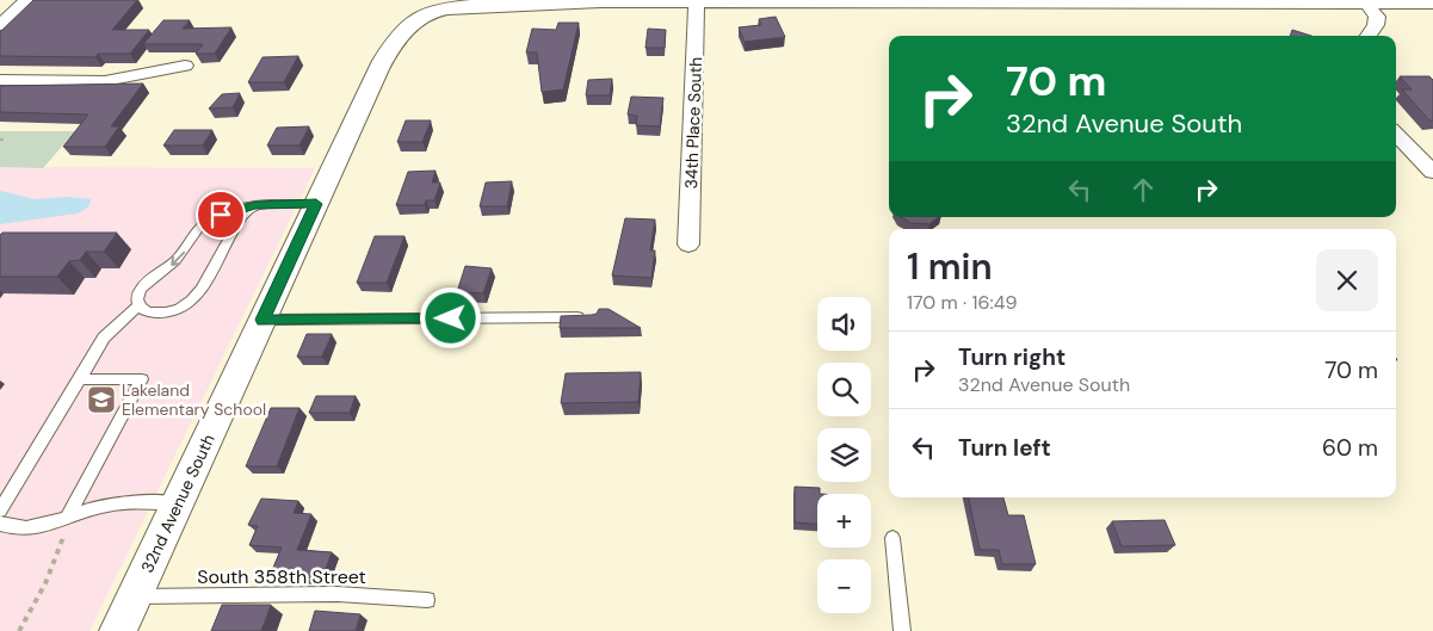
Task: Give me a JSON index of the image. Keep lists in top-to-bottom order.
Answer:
{
  "streets": {
    "street": ["34th Place South", "32nd Avenue South"],
    "lane": ["South 358th Street"]
  },
  "crossings": [
    ["32nd Avenue South", "South 358th Street"]
  ],
  "places": {
    "school or university": ["Lakeland Elementary School"]
  },
  "page": {
    "turn": ["70 m", "32nd Avenue South"],
    "heading": ["1 min", "170 m · 16:49"],
    "map_buttons": ["+", "−"],
    "list": [
      {
        "name": "Turn right",
        "note": "32nd Avenue South",
        "value": "70 m"
      },
      {
        "name": "Turn left",
        "value": "60 m"
      }
    ]
  }
}
